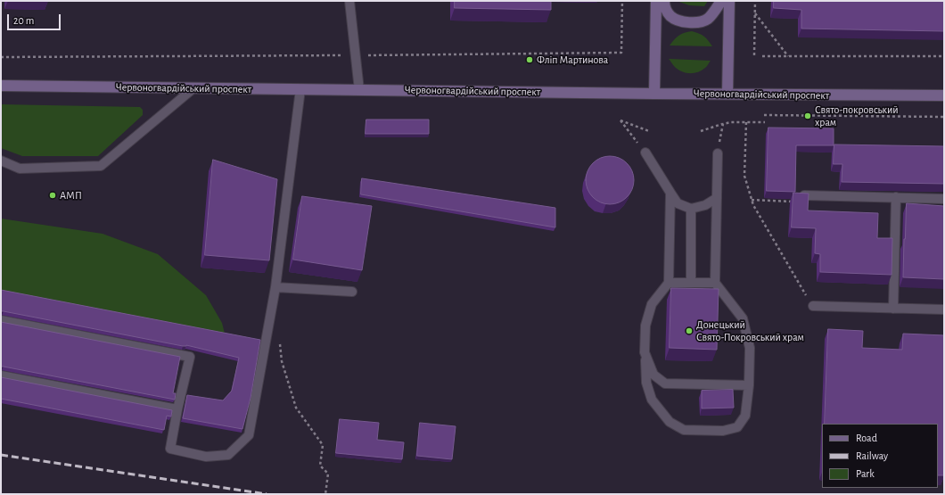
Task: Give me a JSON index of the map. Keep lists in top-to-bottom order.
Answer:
{
  "streets": {
    "main road": ["Червоногвардійський проспект"]
  },
  "places": [
    "Фліп Мартинова",
    "Свято-покровський храм",
    "АМП",
    "Донецький Свято-Покровський храм"
  ],
  "legend": ["Road", "Railway", "Park"],
  "scale_bar": "20 m"
}
